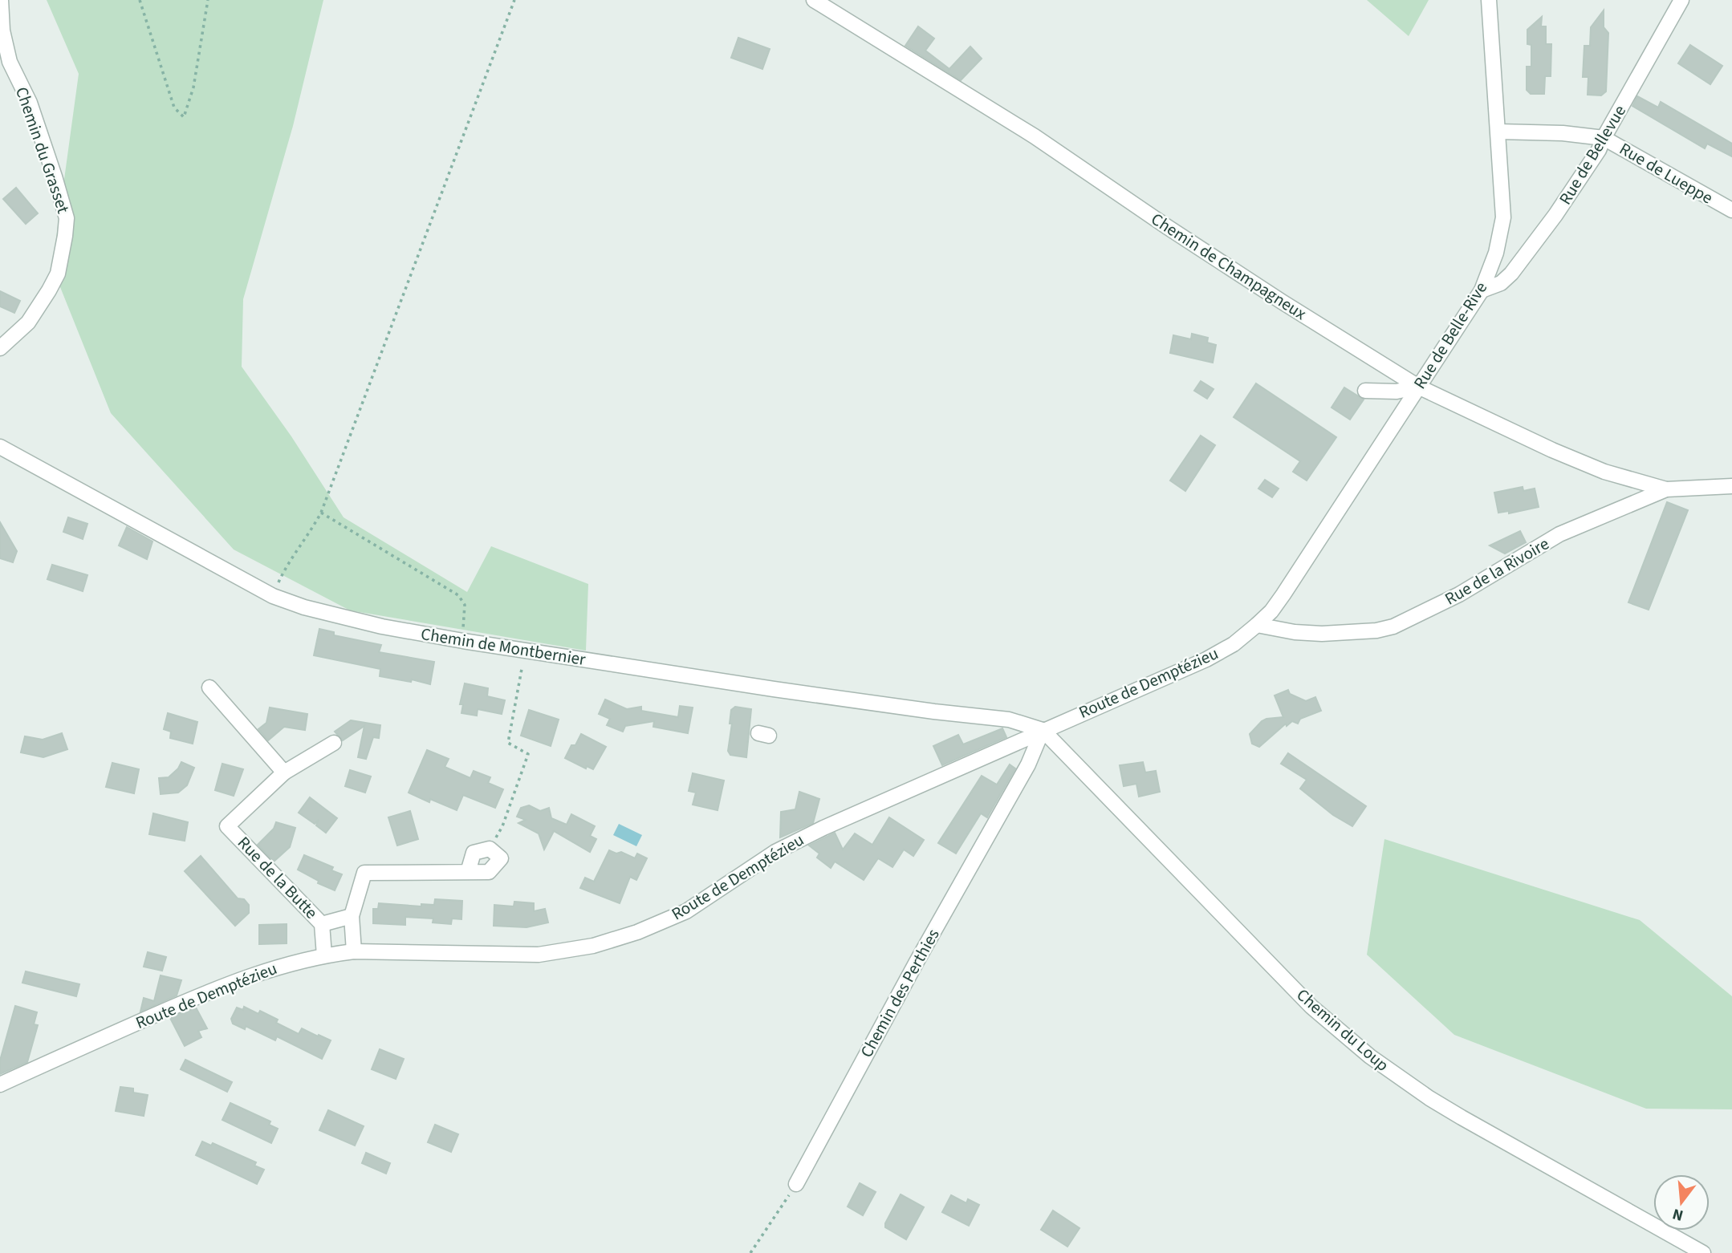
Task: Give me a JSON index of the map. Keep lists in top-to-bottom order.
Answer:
{
  "streets": {
    "street": [
      "Chemin du Grasset",
      "Rue de Bellevue",
      "Rue de Lueppe",
      "Chemin de Champagneux",
      "Rue de Belle-Rive",
      "Rue de la Rivoire",
      "Chemin de Montbernier",
      "Route de Demptézieu",
      "Rue de la Butte",
      "Chemin des Perthies",
      "Chemin du Loup"
    ]
  },
  "crossings": [
    ["Rue de Bellevue", "Rue de Lueppe"],
    ["Rue de Bellevue", "Rue de Belle-Rive"],
    ["Rue de Lueppe", "Rue de Belle-Rive"],
    ["Chemin de Champagneux", "Rue de Belle-Rive"],
    ["Chemin de Champagneux", "Rue de la Rivoire"],
    ["Rue de Belle-Rive", "Rue de la Rivoire"],
    ["Rue de Belle-Rive", "Route de Demptézieu"],
    ["Rue de la Rivoire", "Route de Demptézieu"],
    ["Chemin de Montbernier", "Route de Demptézieu"],
    ["Chemin de Montbernier", "Chemin des Perthies"],
    ["Chemin de Montbernier", "Chemin du Loup"],
    ["Route de Demptézieu", "Rue de la Butte"],
    ["Route de Demptézieu", "Chemin des Perthies"],
    ["Route de Demptézieu", "Chemin du Loup"],
    ["Chemin des Perthies", "Chemin du Loup"]
  ],
  "north": "bottom"
}
